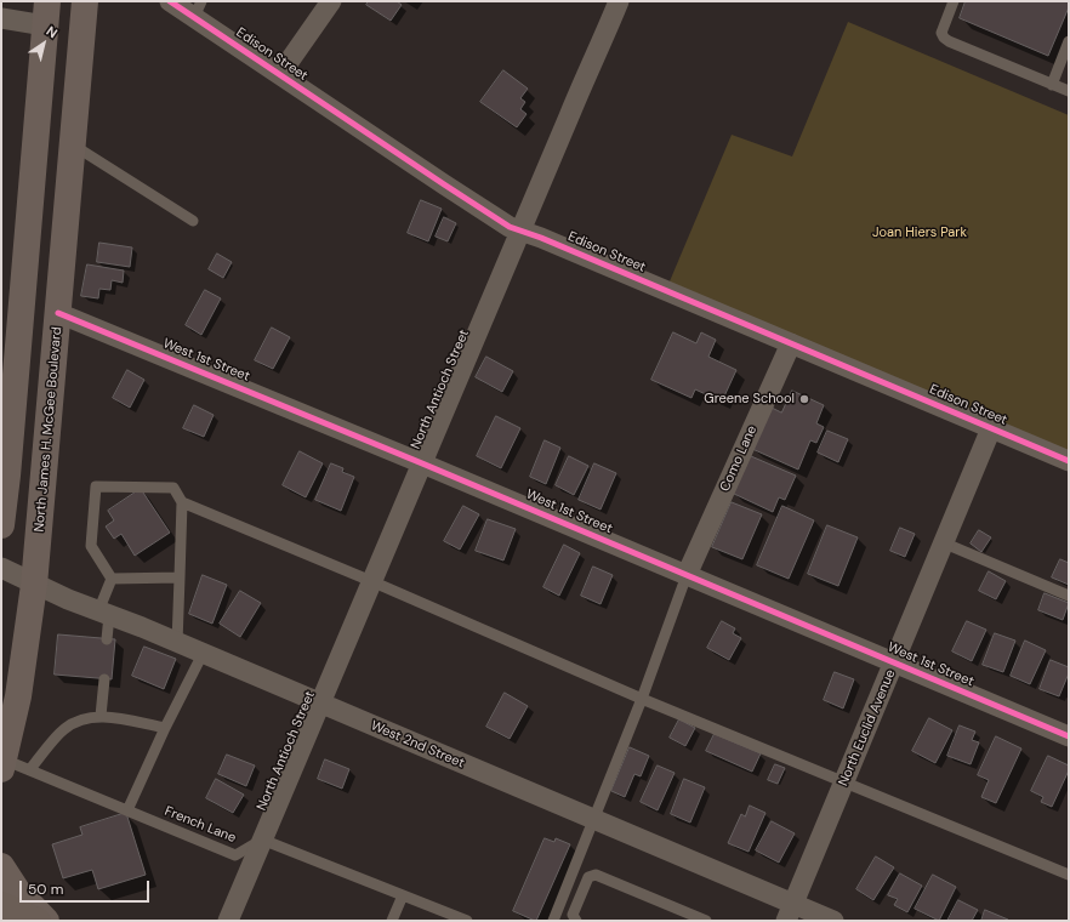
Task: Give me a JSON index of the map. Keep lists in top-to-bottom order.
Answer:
{
  "streets": {
    "main road": ["North James H. McGee Boulevard"],
    "street": [
      "Edison Street",
      "West 1st Street",
      "North Antioch Street",
      "Como Lane",
      "North Euclid Avenue",
      "West 2nd Street"
    ],
    "lane": ["French Lane"]
  },
  "crossings": [
    ["Edison Street", "North Antioch Street"],
    ["Edison Street", "Como Lane"],
    ["Edison Street", "North Euclid Avenue"],
    ["West 1st Street", "North Antioch Street"],
    ["West 1st Street", "North James H. McGee Boulevard"],
    ["West 1st Street", "Como Lane"],
    ["West 1st Street", "North Euclid Avenue"],
    ["North Antioch Street", "West 2nd Street"],
    ["North Antioch Street", "French Lane"],
    ["North James H. McGee Boulevard", "West 2nd Street"],
    ["North James H. McGee Boulevard", "French Lane"],
    ["North Euclid Avenue", "West 2nd Street"]
  ],
  "parks": ["Joan Hiers Park"],
  "places": ["Greene School"],
  "scale_bar": "50 m",
  "north": "top right"
}
